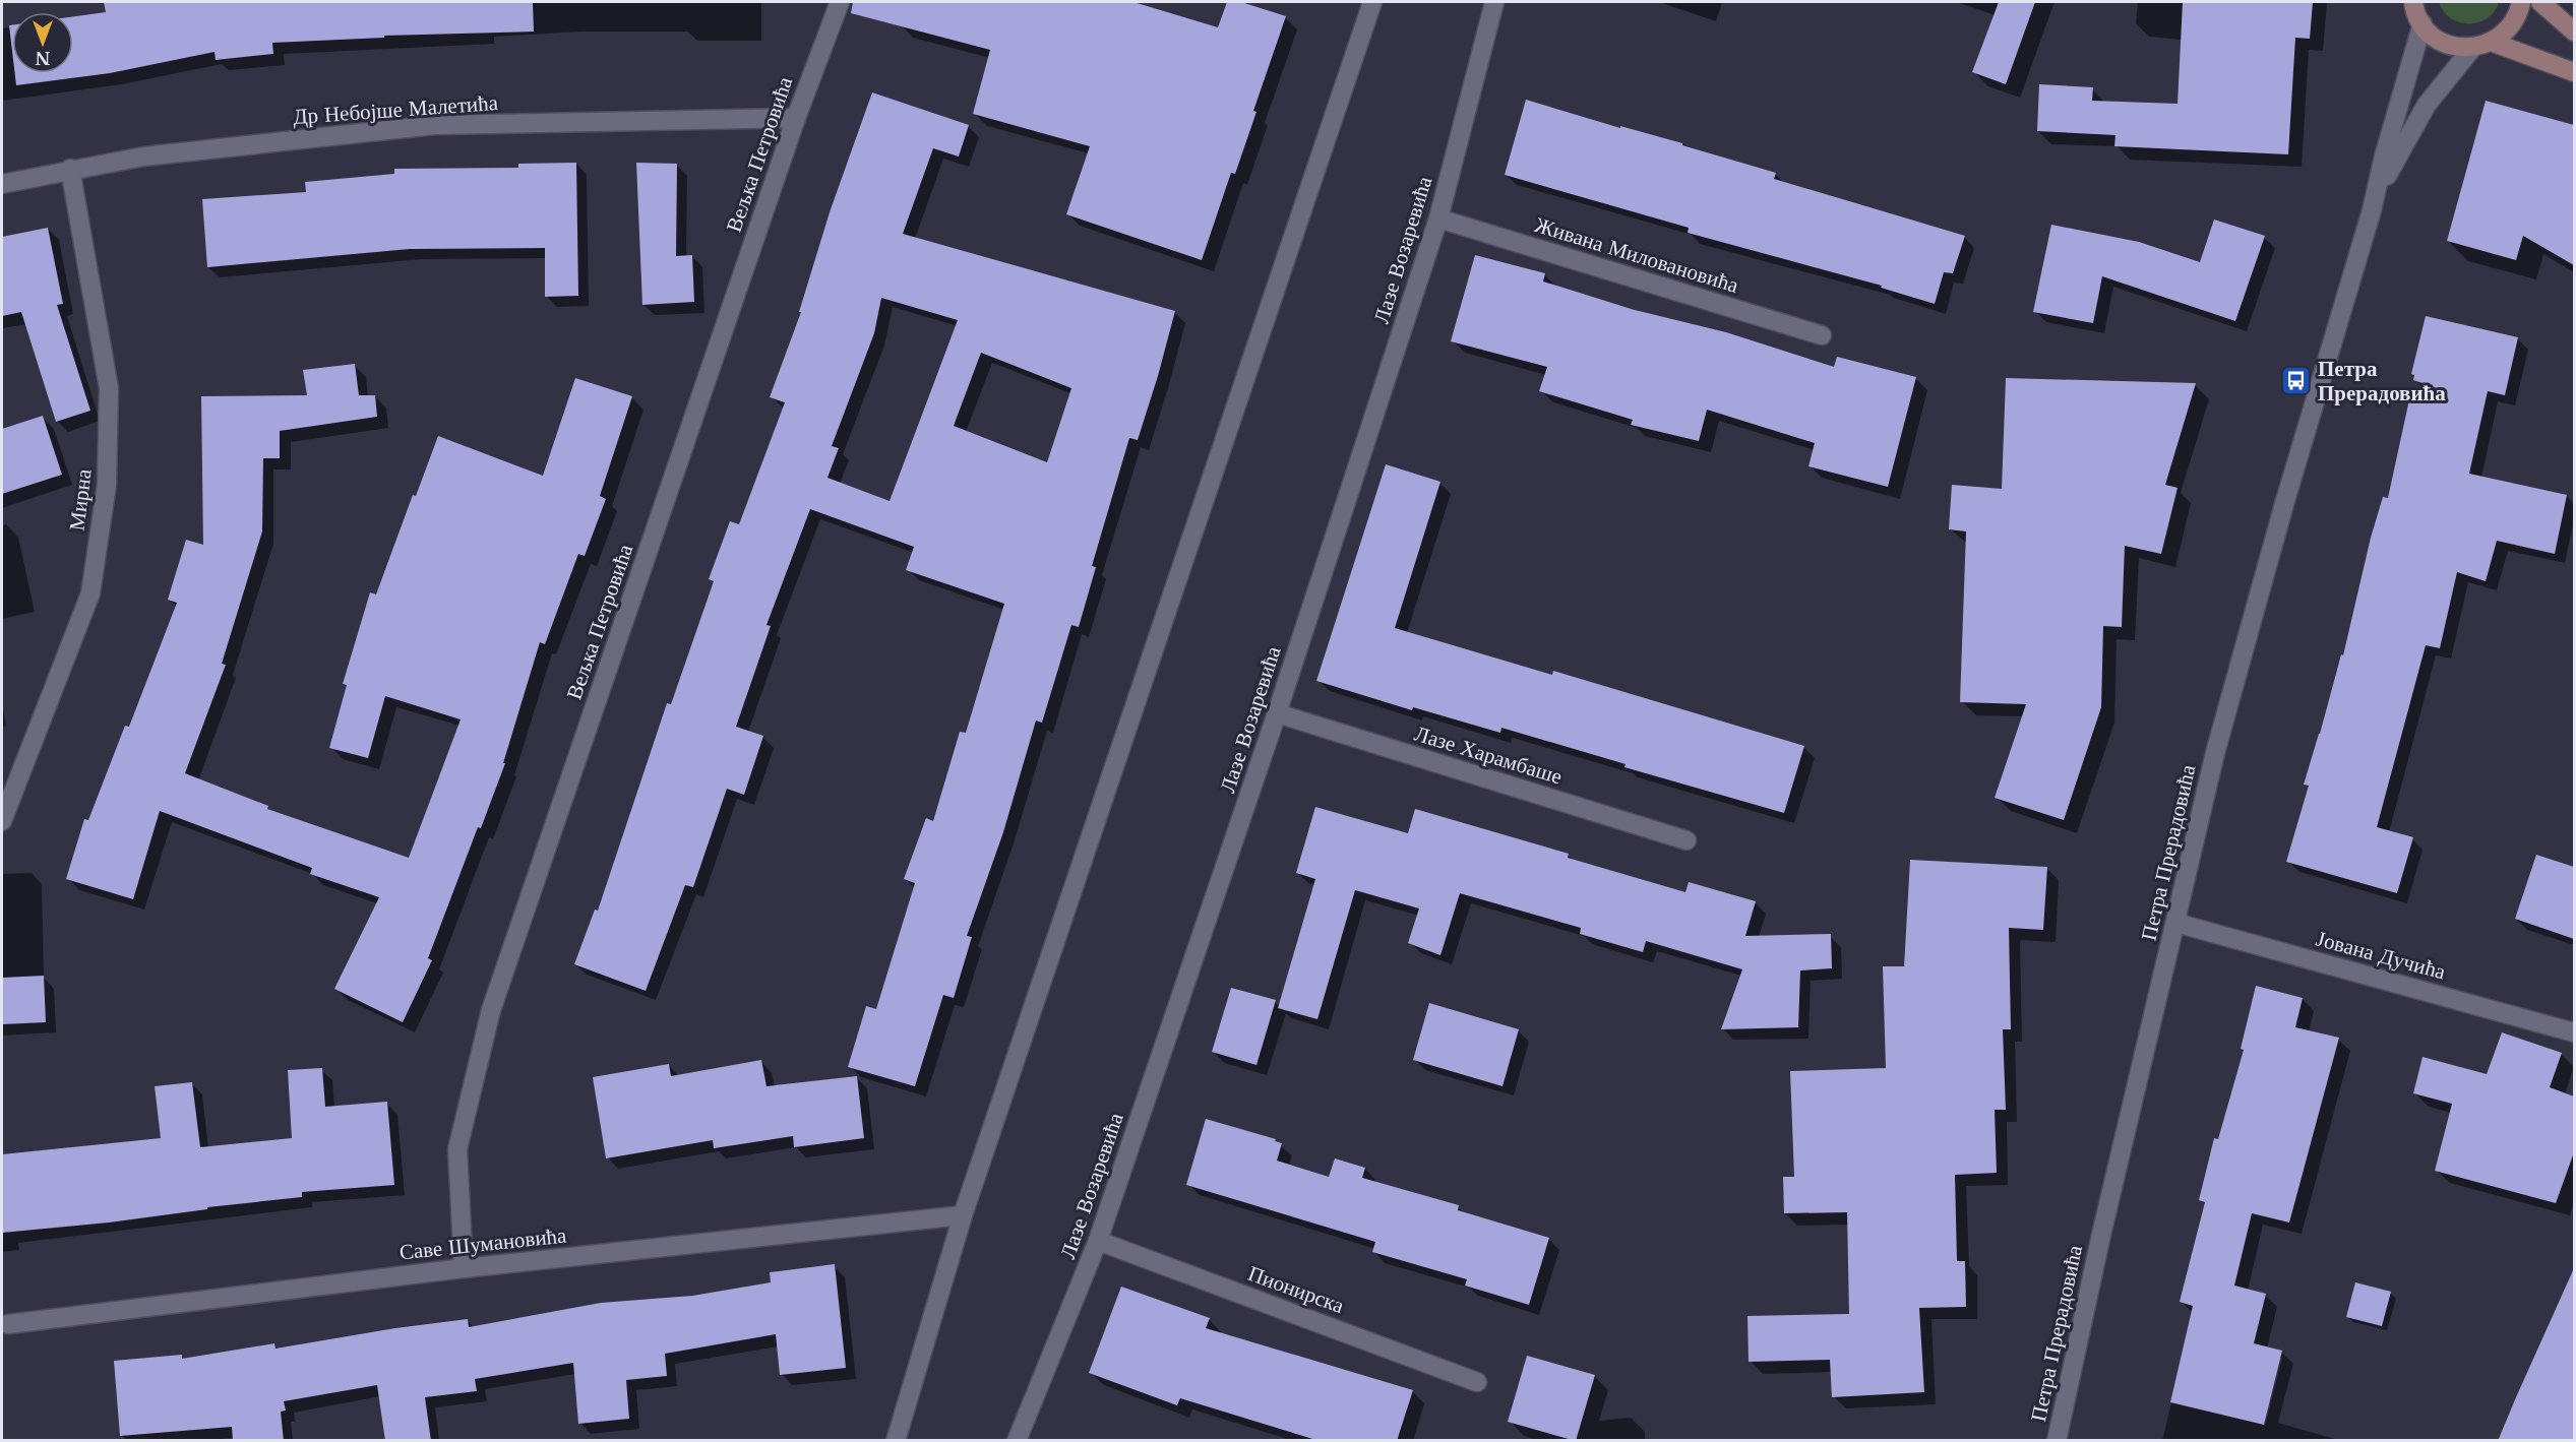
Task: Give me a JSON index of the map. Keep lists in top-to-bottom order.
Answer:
{
  "streets": {
    "street": [
      "Др Небојше Малетића",
      "Вељка Петровића",
      "Лазе Возаревића",
      "Живана Миловановића",
      "Мирна",
      "Лазе Харамбаше",
      "Петра Прерадовића",
      "Јована Дучића",
      "Саве Шумановића",
      "Пионирска"
    ]
  },
  "crossings": [
    ["Др Небојше Малетића", "Вељка Петровића"],
    ["Др Небојше Малетића", "Мирна"],
    ["Вељка Петровића", "Саве Шумановића"],
    ["Лазе Возаревића", "Живана Миловановића"],
    ["Лазе Возаревића", "Лазе Харамбаше"],
    ["Лазе Возаревића", "Пионирска"],
    ["Петра Прерадовића", "Јована Дучића"]
  ],
  "places": {
    "bus stop": ["Петра Прерадовића"]
  },
  "north": "bottom"
}
